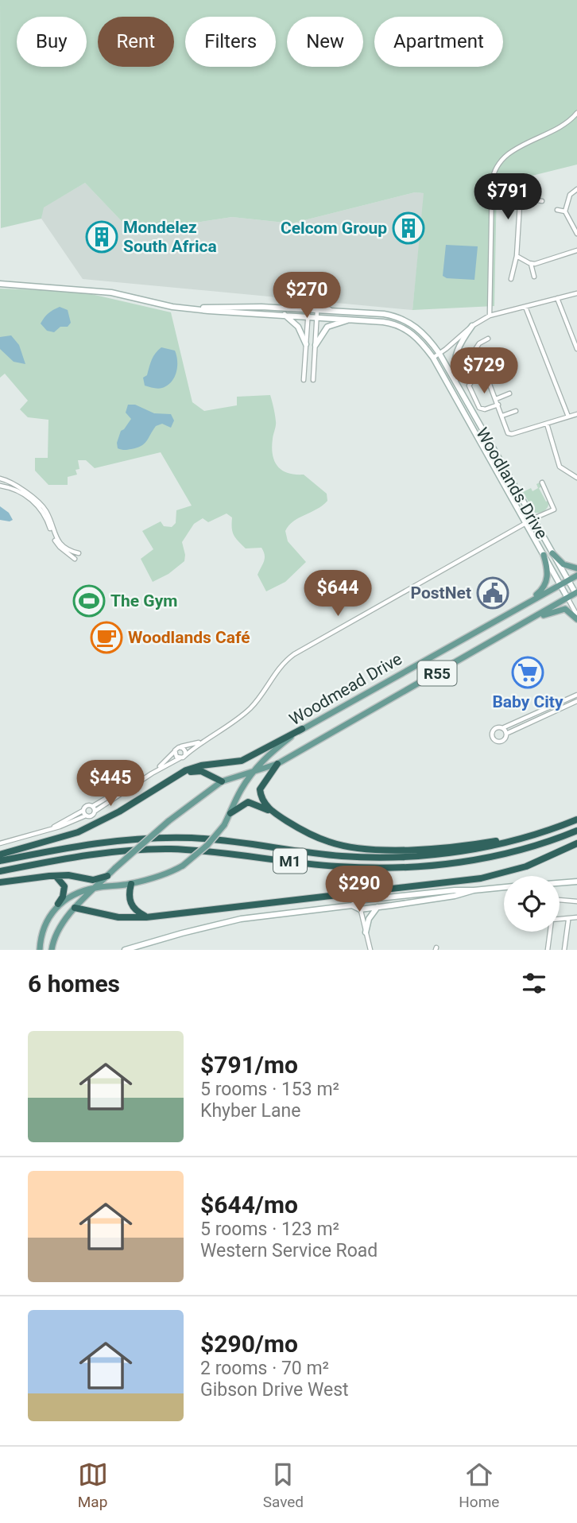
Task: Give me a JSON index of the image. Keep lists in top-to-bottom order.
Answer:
{
  "streets": {
    "highway": ["M1"],
    "main road": ["Woodlands Drive", "R55", "Woodmead Drive"]
  },
  "crossings": [
    ["Woodlands Drive", "Woodmead Drive"]
  ],
  "places": {
    "building": ["Celcom Group", "Mondelez South Africa"],
    "public building": ["PostNet"],
    "sports": ["The Gym"],
    "cafe": ["Woodlands Café"],
    "supermarket": ["Baby City"]
  },
  "page": {
    "chip": [
      "Buy",
      "Rent",
      "Filters",
      "New",
      "Apartment"
    ],
    "price": [
      "$791",
      "$270",
      "$729",
      "$644",
      "$445",
      "$290"
    ],
    "heading": "6 homes",
    "list": [
      {
        "name": "$791/mo",
        "note": "5 rooms · 153 m² · Khyber Lane"
      },
      {
        "name": "$644/mo",
        "note": "5 rooms · 123 m² · Western Service Road"
      },
      {
        "name": "$290/mo",
        "note": "2 rooms · 70 m² · Gibson Drive West"
      }
    ],
    "tabs": ["Map", "Saved", "Home"]
  }
}
